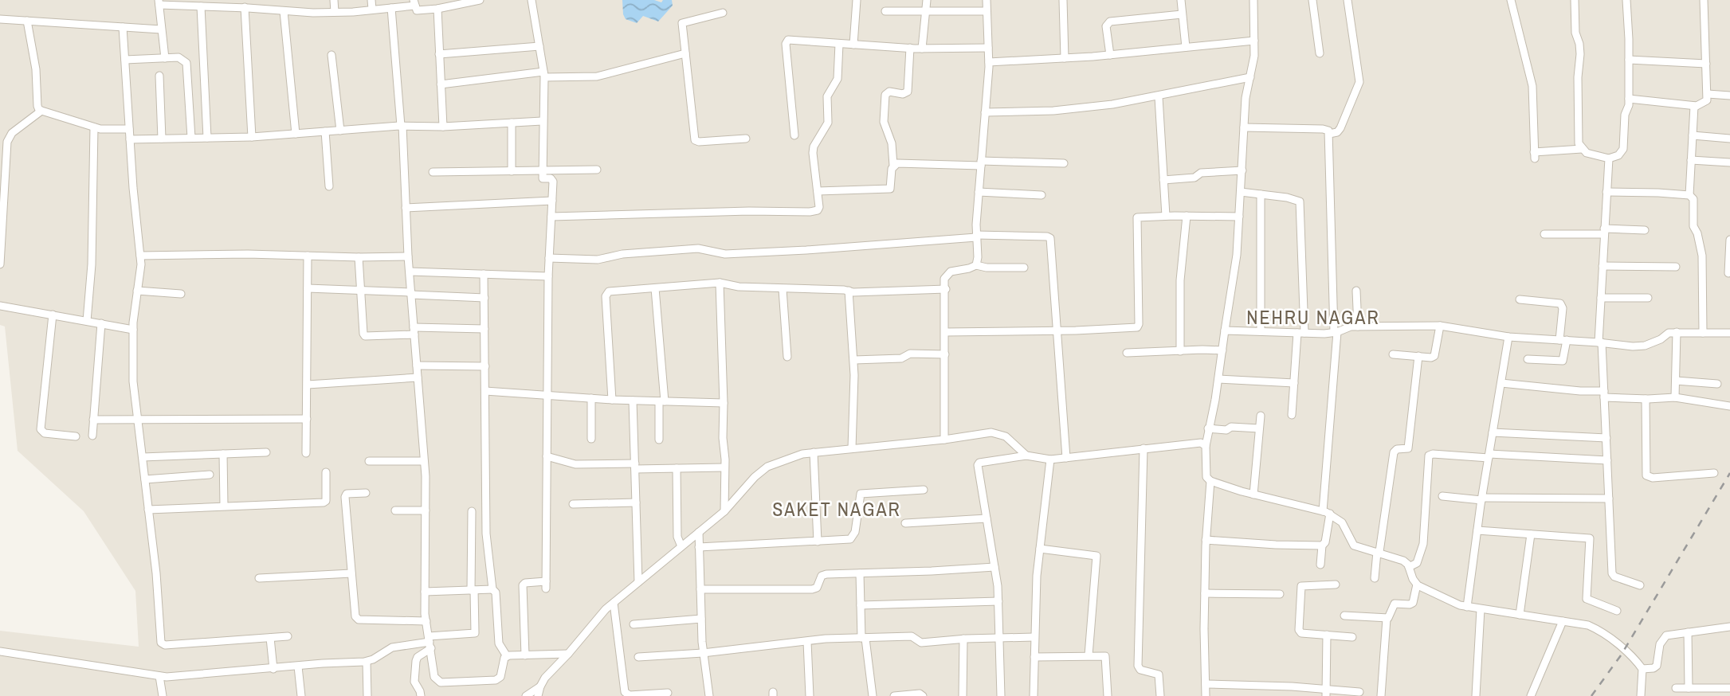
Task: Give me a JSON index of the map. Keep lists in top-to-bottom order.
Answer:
{
  "districts": ["NEHRU NAGAR", "SAKET NAGAR"]
}
